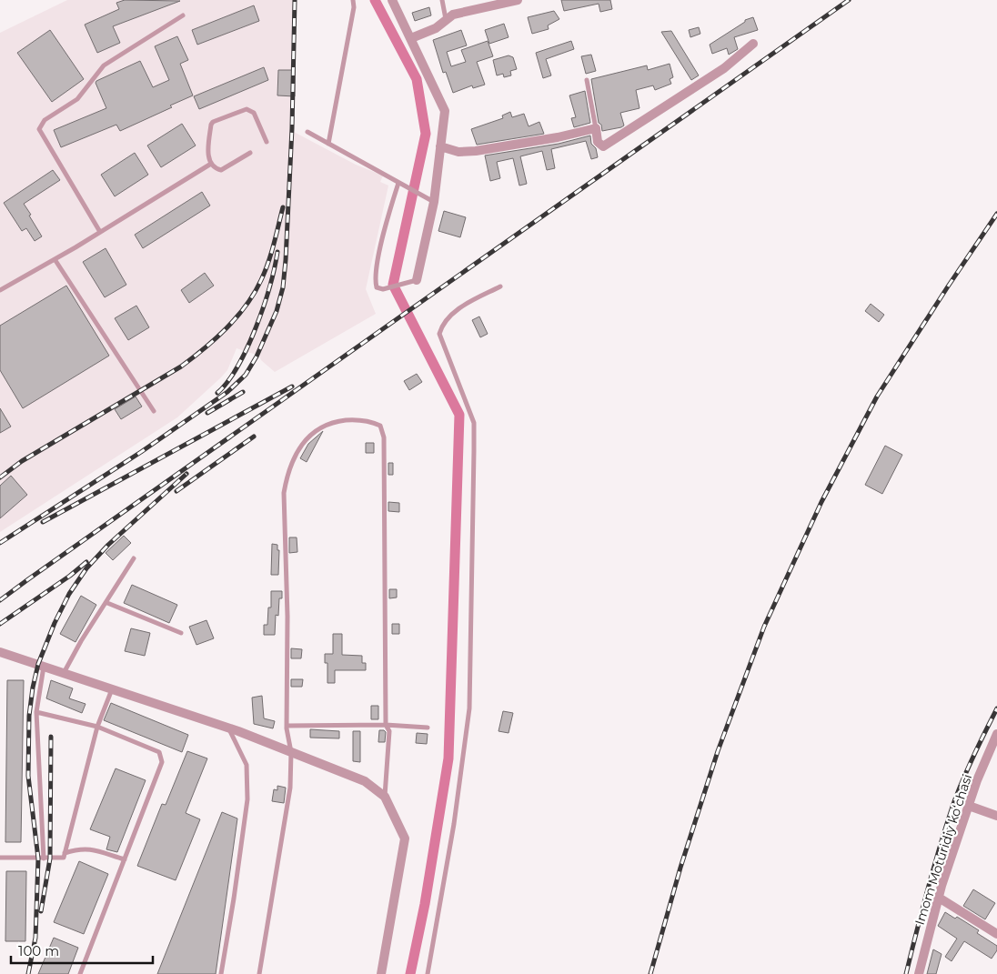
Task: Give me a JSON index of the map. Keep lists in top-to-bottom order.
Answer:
{
  "streets": {
    "street": ["Imom Moturidiy koʻchasi"]
  },
  "scale_bar": "100 m"
}
